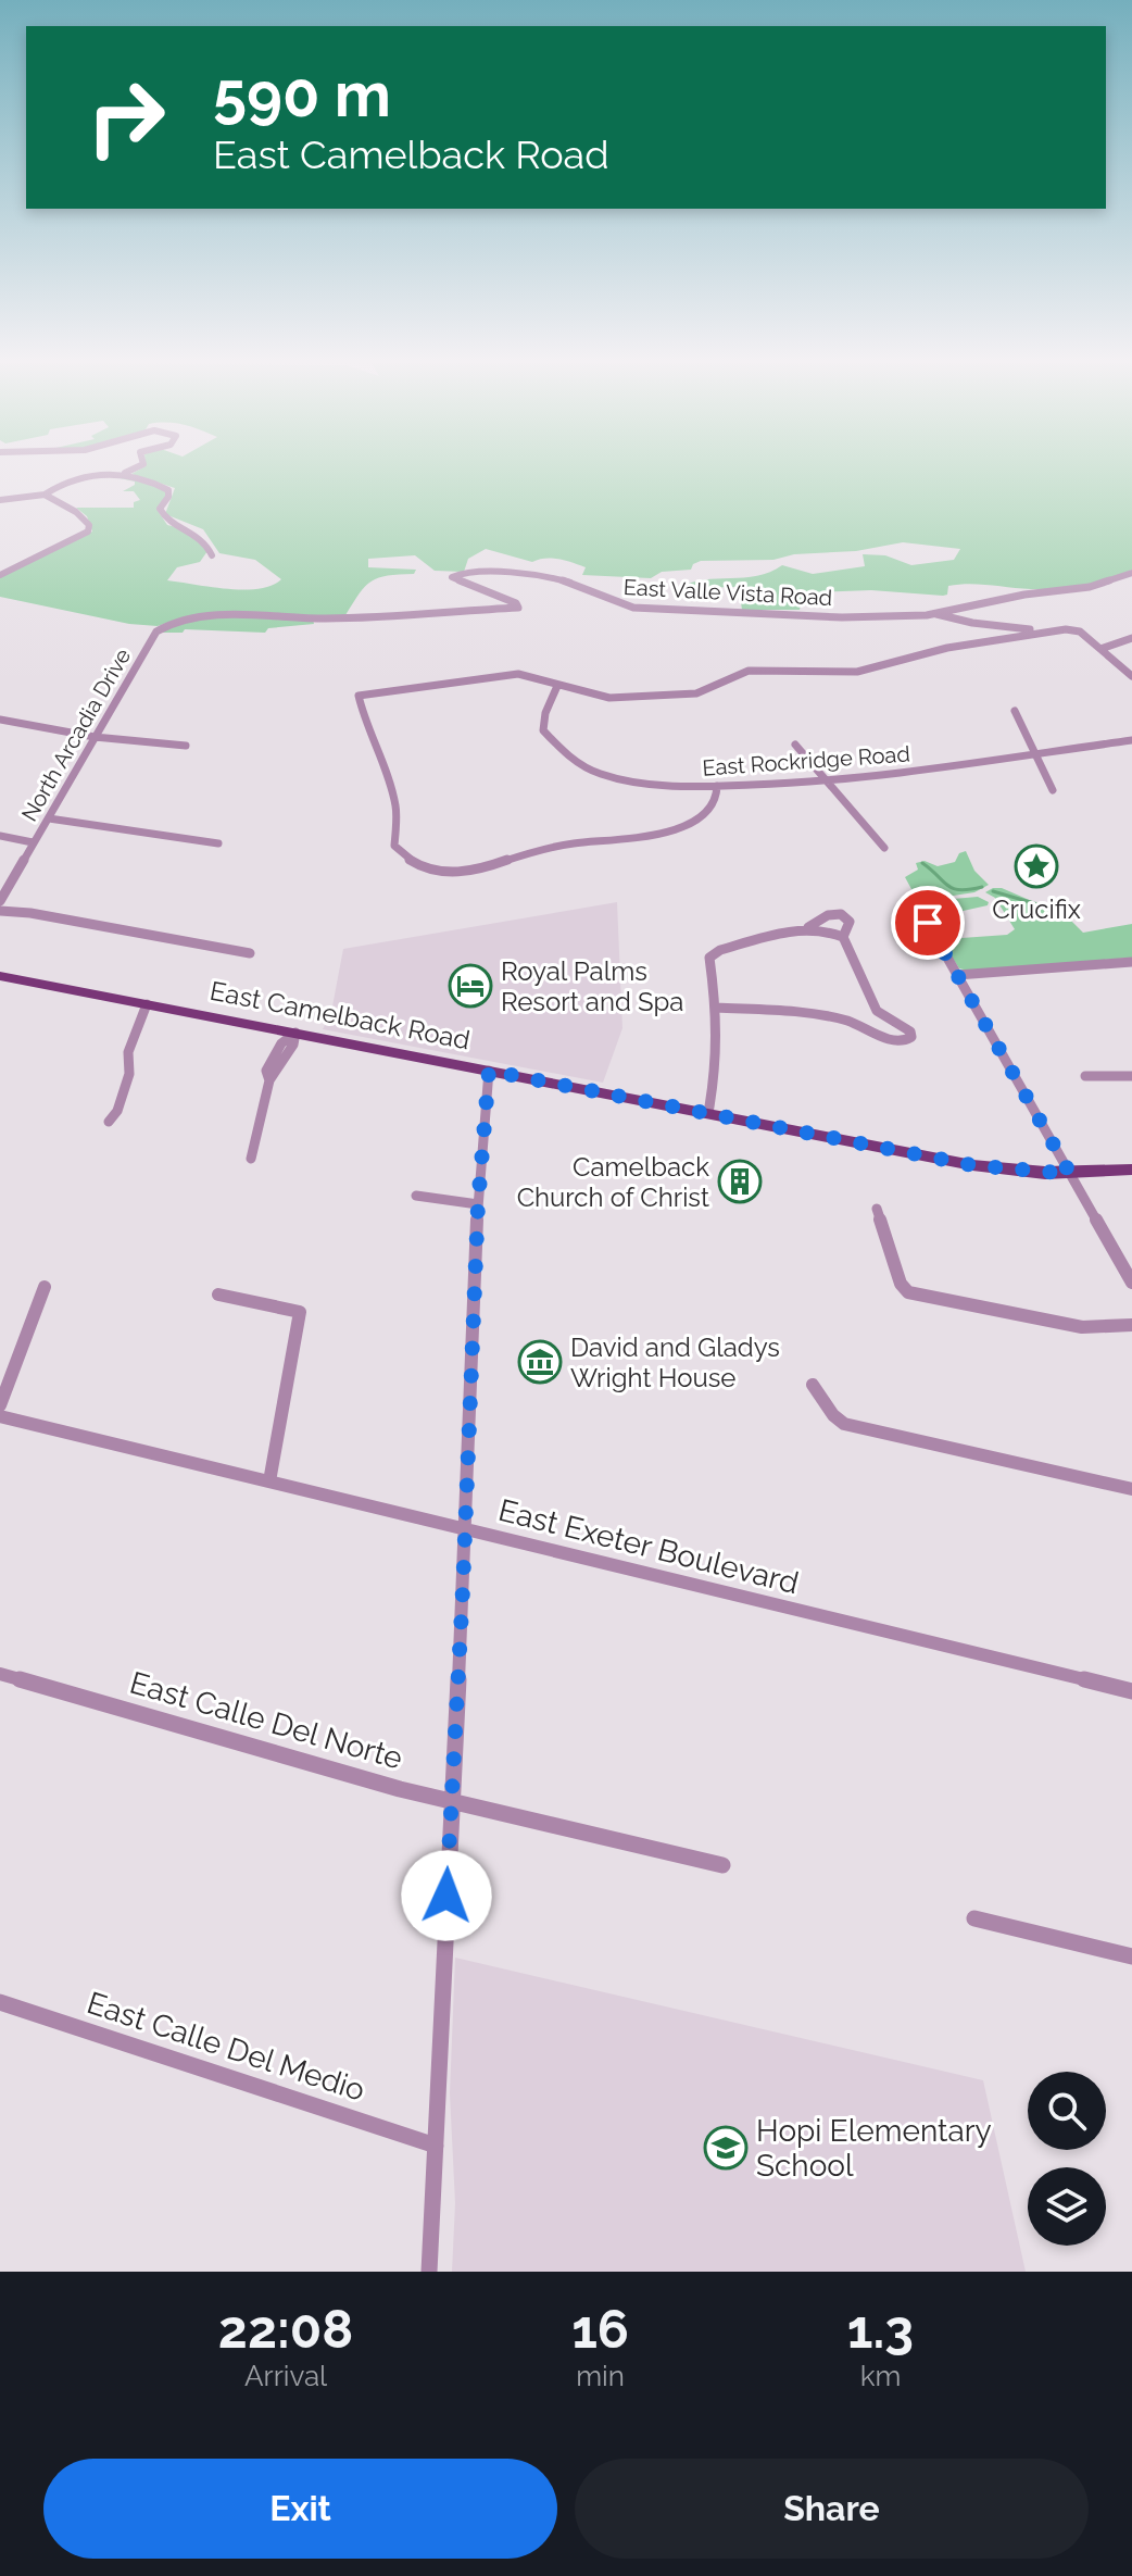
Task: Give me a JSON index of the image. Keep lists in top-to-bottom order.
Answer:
{
  "streets": {
    "main road": ["East Camelback Road"],
    "street": [
      "East Valle Vista Road",
      "North Arcadia Drive",
      "East Rockridge Road",
      "East Exeter Boulevard",
      "East Calle Del Norte",
      "East Calle Del Medio"
    ]
  },
  "crossings": [
    ["East Valle Vista Road", "North Arcadia Drive"]
  ],
  "places": {
    "place": ["Crucifix"],
    "hotel": ["Royal Palms Resort and Spa"],
    "building": ["Camelback Church of Christ"],
    "museum": ["David and Gladys Wright House"],
    "school or university": ["Hopi Elementary School"]
  },
  "page": {
    "turn": ["590 m", "East Camelback Road"],
    "eta": [
      "22:08",
      "Arrival",
      "16",
      "min",
      "1.3",
      "km"
    ],
    "buttons": ["Exit", "Share"]
  }
}
